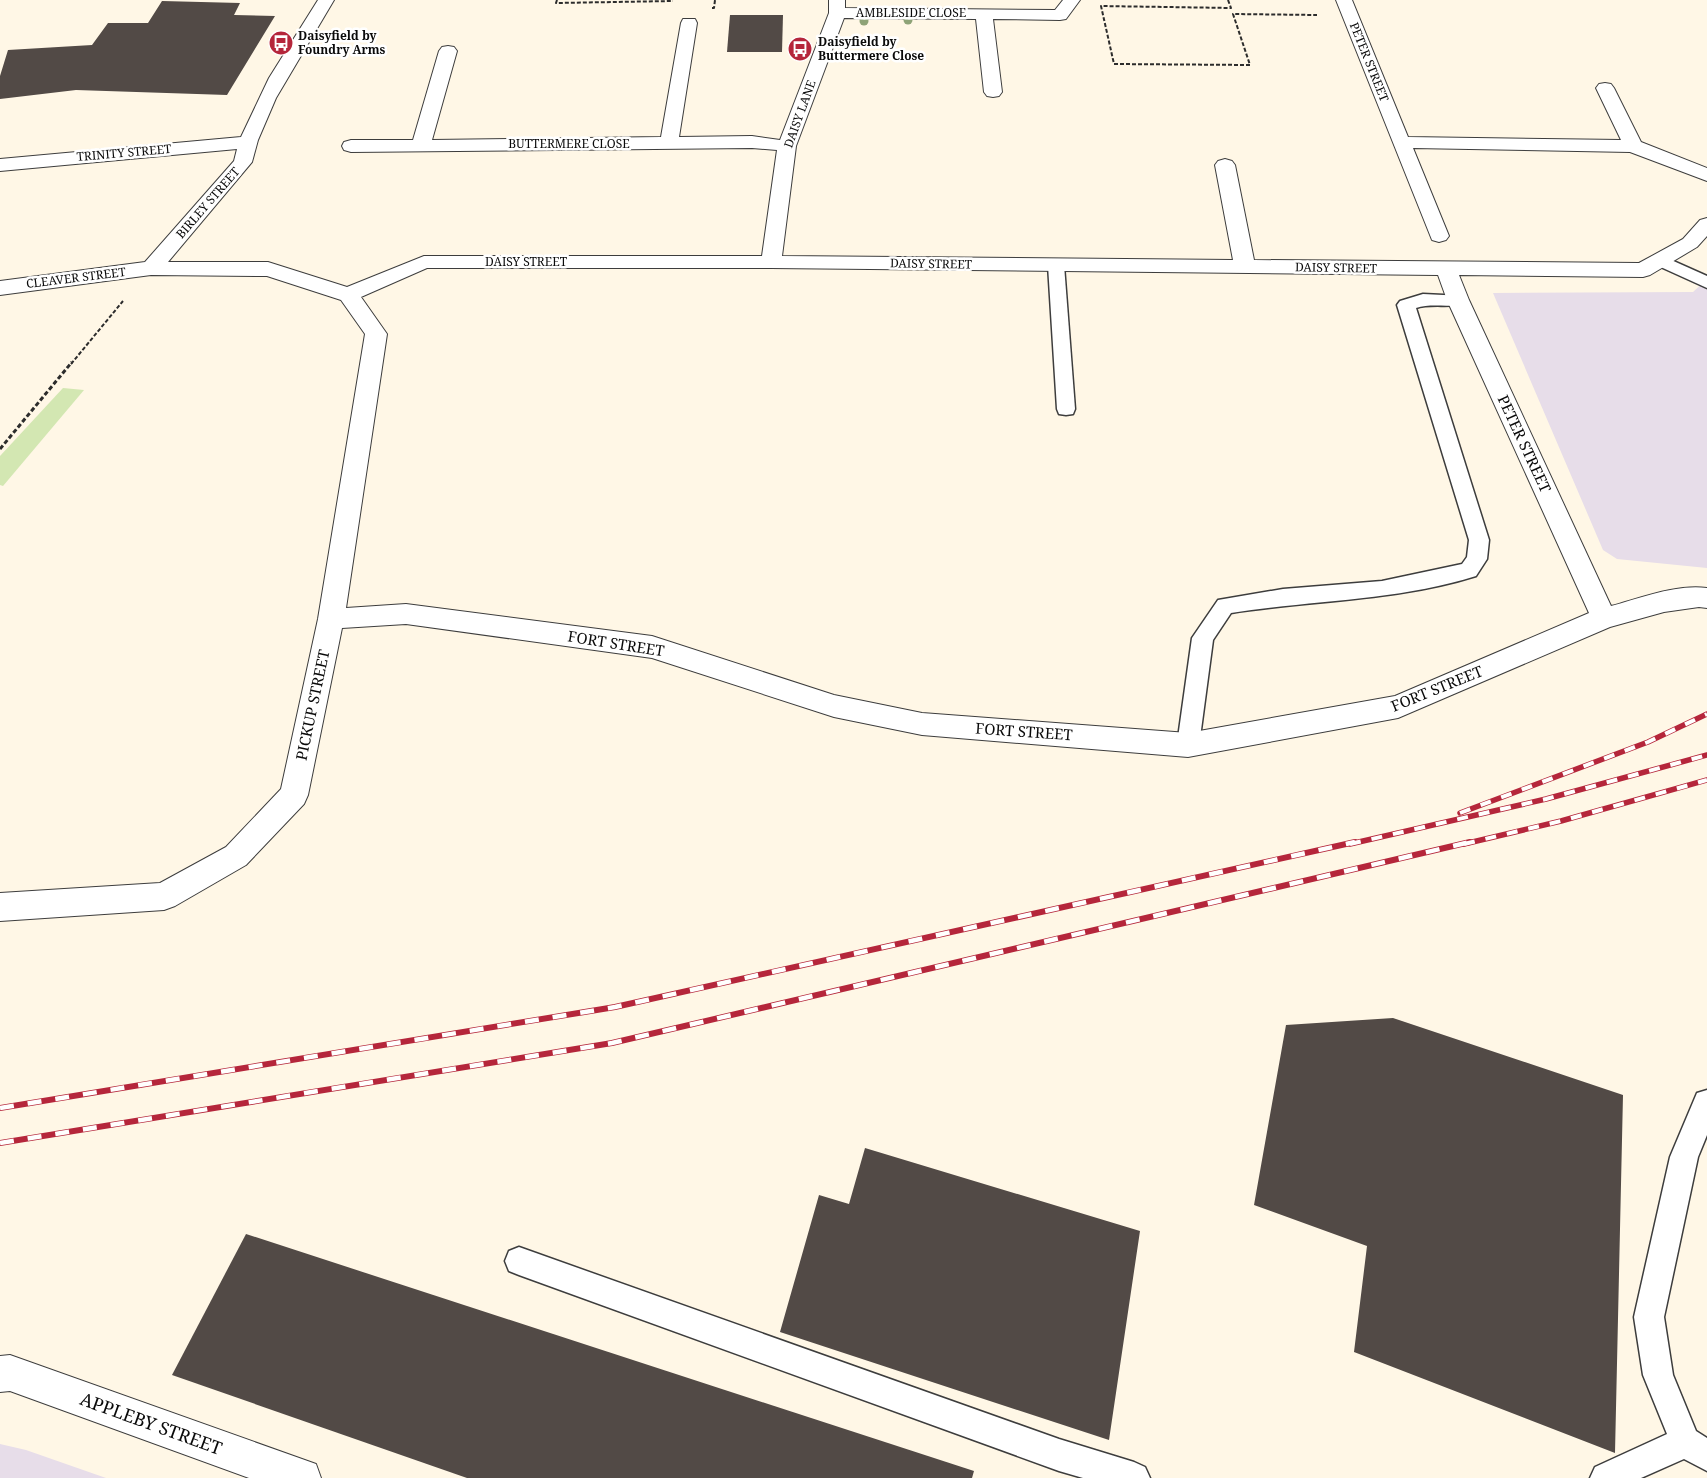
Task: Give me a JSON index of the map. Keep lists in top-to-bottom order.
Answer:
{
  "streets": {
    "street": [
      "AMBLESIDE CLOSE",
      "PETER STREET",
      "DAISY LANE",
      "BUTTERMERE CLOSE",
      "TRINITY STREET",
      "BIRLEY STREET",
      "DAISY STREET",
      "CLEAVER STREET",
      "FORT STREET",
      "PICKUP STREET",
      "APPLEBY STREET"
    ]
  },
  "crossings": [
    ["AMBLESIDE CLOSE", "DAISY LANE"],
    ["PETER STREET", "DAISY STREET"],
    ["PETER STREET", "FORT STREET"],
    ["DAISY LANE", "BUTTERMERE CLOSE"],
    ["DAISY LANE", "DAISY STREET"],
    ["TRINITY STREET", "BIRLEY STREET"],
    ["BIRLEY STREET", "CLEAVER STREET"],
    ["DAISY STREET", "PICKUP STREET"],
    ["FORT STREET", "PICKUP STREET"]
  ],
  "places": {
    "bus stop": ["Daisyfield by Foundry Arms", "Daisyfield by Buttermere Close"]
  }
}
